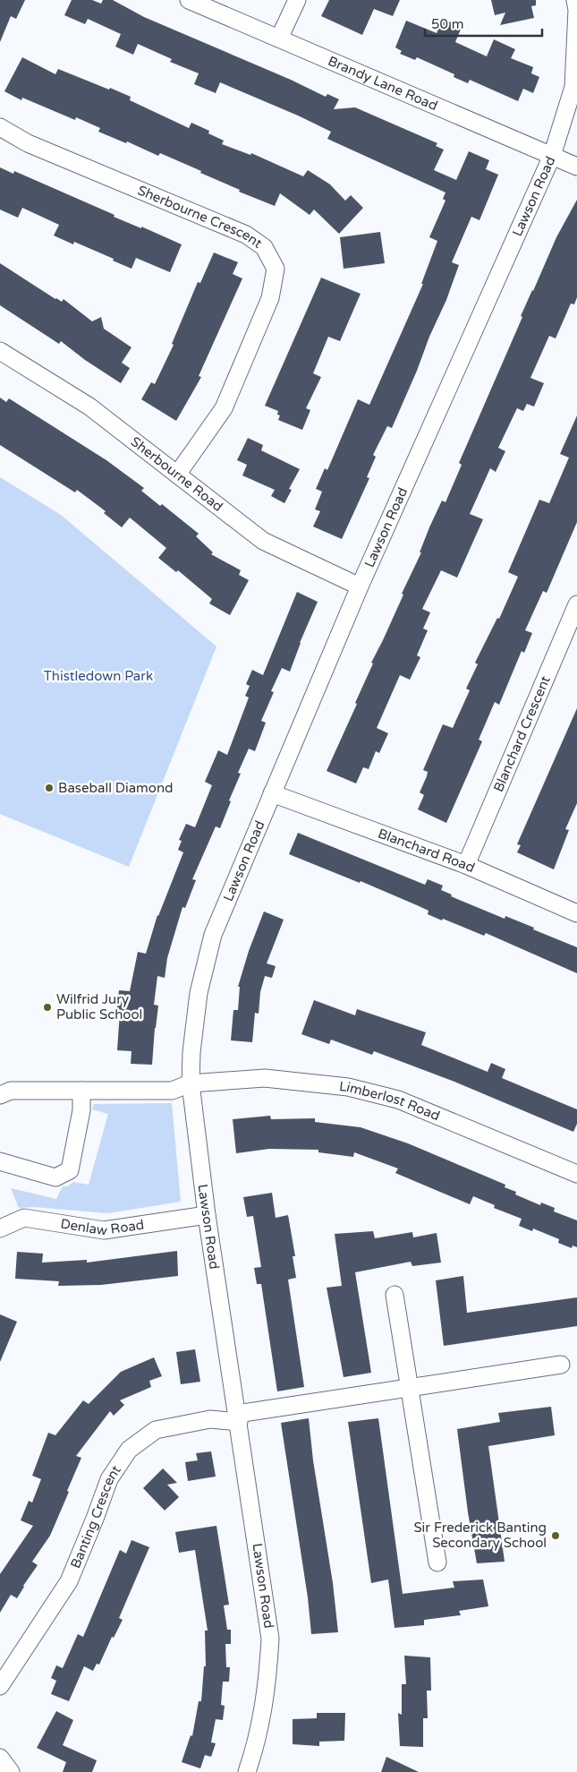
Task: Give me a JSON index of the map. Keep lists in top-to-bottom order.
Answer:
{
  "streets": {
    "street": [
      "Brandy Lane Road",
      "Lawson Road",
      "Sherbourne Crescent",
      "Sherbourne Road",
      "Blanchard Crescent",
      "Blanchard Road",
      "Limberlost Road",
      "Denlaw Road",
      "Banting Crescent"
    ]
  },
  "crossings": [
    ["Brandy Lane Road", "Lawson Road"],
    ["Lawson Road", "Sherbourne Road"],
    ["Lawson Road", "Blanchard Road"],
    ["Lawson Road", "Limberlost Road"],
    ["Lawson Road", "Denlaw Road"],
    ["Lawson Road", "Banting Crescent"],
    ["Sherbourne Crescent", "Sherbourne Road"],
    ["Blanchard Crescent", "Blanchard Road"]
  ],
  "parks": ["Thistledown Park"],
  "places": ["Baseball Diamond", "Wilfrid Jury Public School", "Sir Frederick Banting Secondary School"],
  "scale_bar": "50 m"
}
